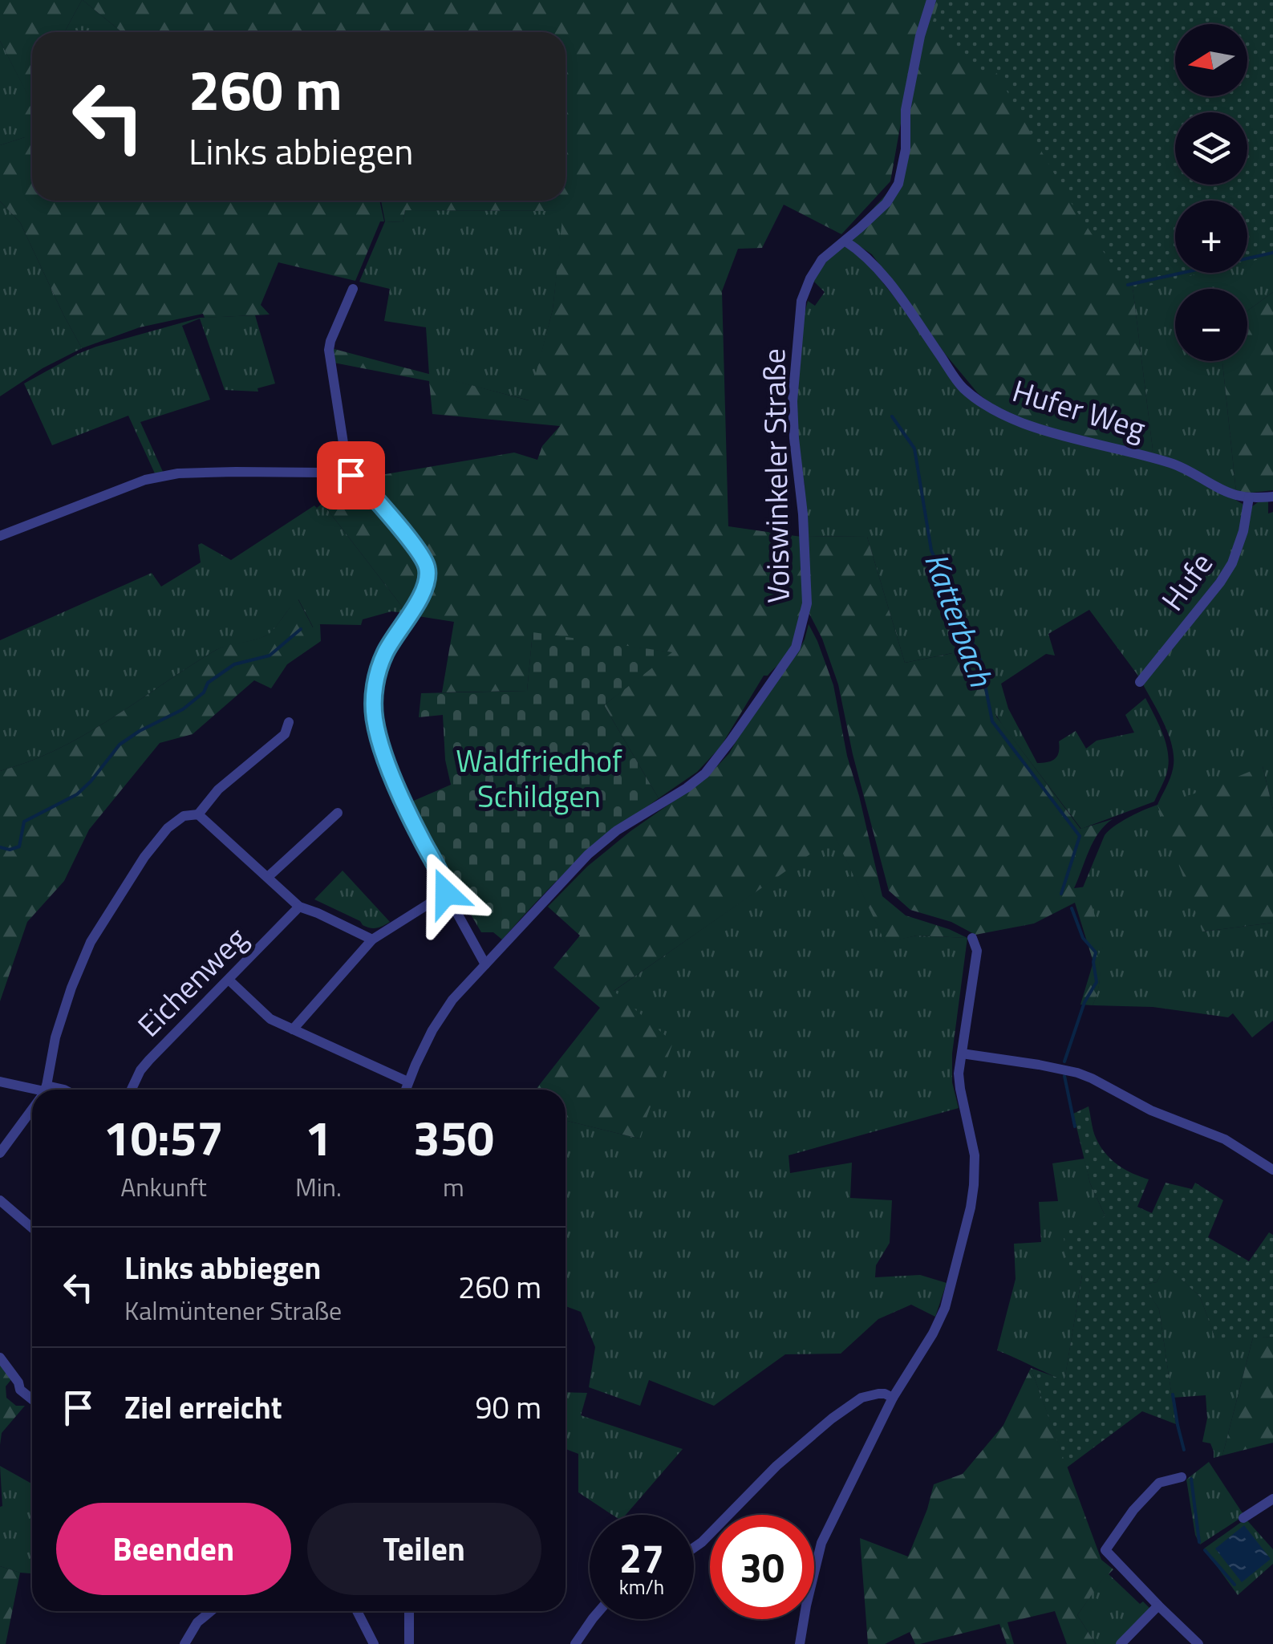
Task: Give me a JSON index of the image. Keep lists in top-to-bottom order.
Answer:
{
  "streets": {
    "street": [
      "Hufer Weg",
      "Voiswinkeler Straße",
      "Hufe",
      "Eichenweg"
    ]
  },
  "crossings": [
    ["Hufer Weg", "Voiswinkeler Straße"],
    ["Hufer Weg", "Hufe"]
  ],
  "water": ["Katterbach"],
  "parks": ["Waldfriedhof Schildgen"],
  "north": "left",
  "page": {
    "map_buttons": ["+", "−"],
    "turn": ["260 m", "Links abbiegen"],
    "eta": [
      "10:57",
      "Ankunft",
      "1",
      "Min.",
      "350",
      "m"
    ],
    "list": [
      {
        "name": "Links abbiegen",
        "note": "Kalmüntener Straße",
        "value": "260 m"
      },
      {
        "name": "Ziel erreicht",
        "value": "90 m"
      }
    ],
    "buttons": ["Beenden", "Teilen"],
    "speed": "27 km/h",
    "limit": "30"
  }
}
